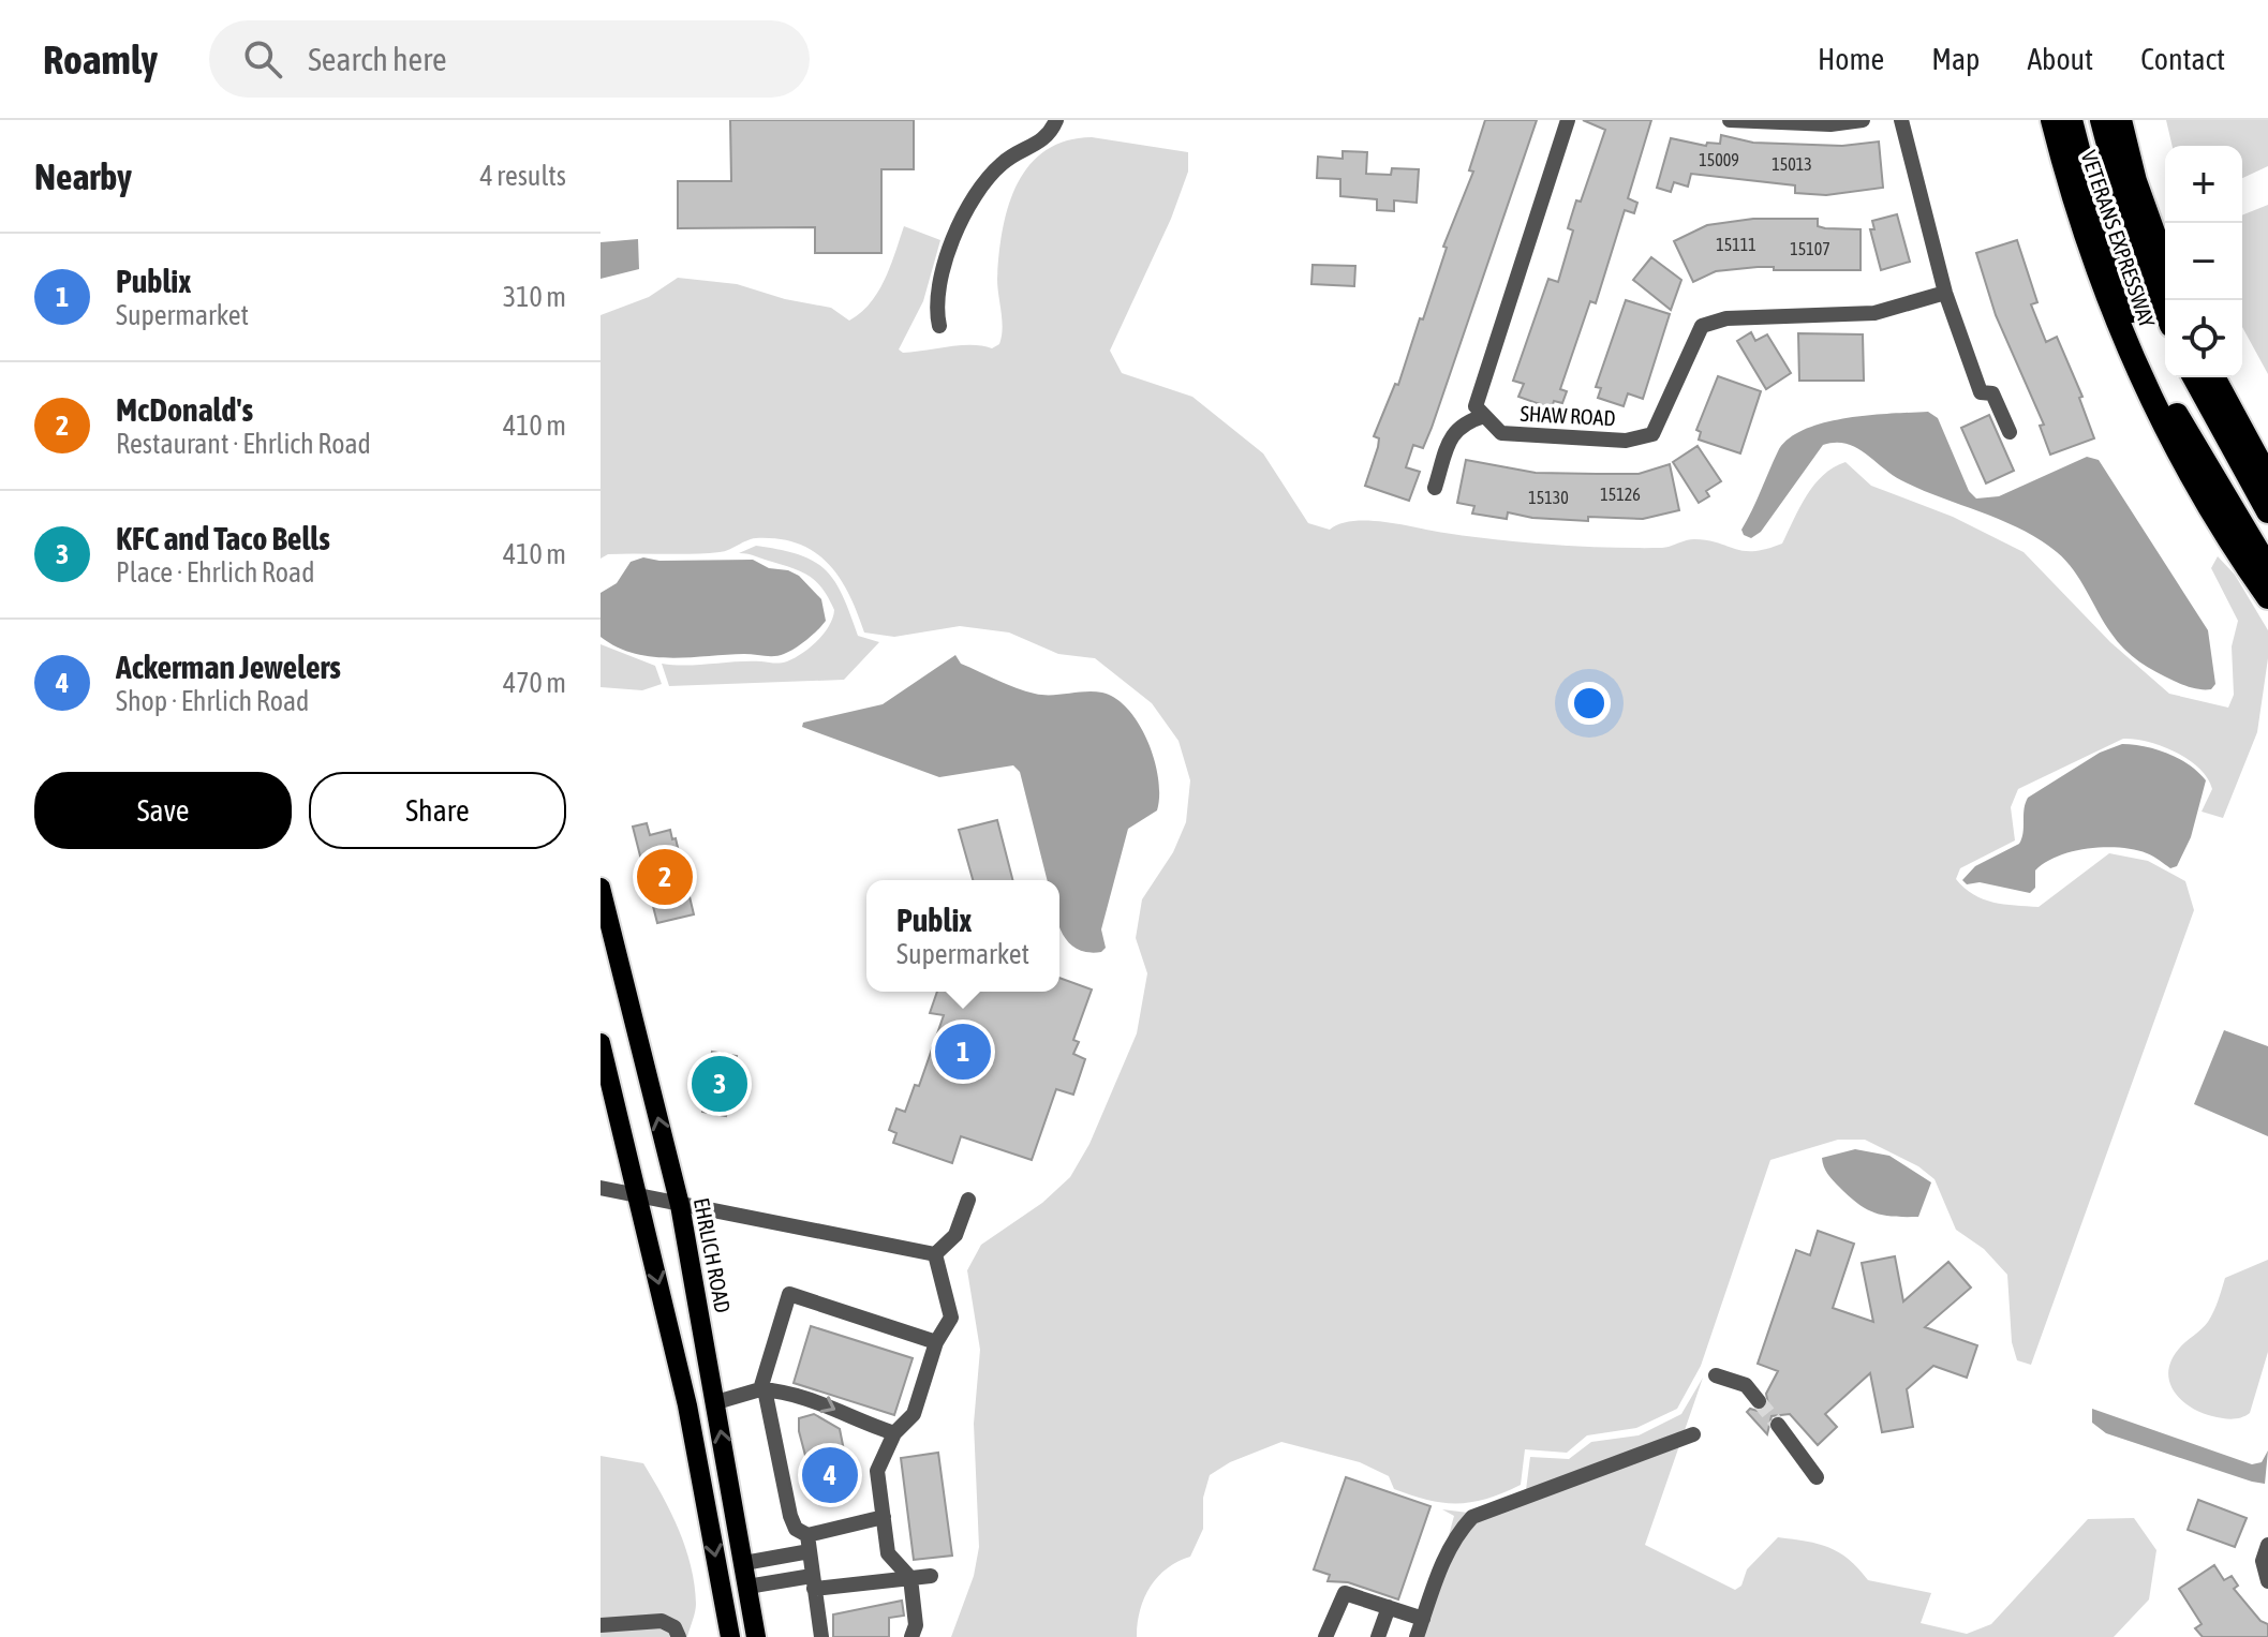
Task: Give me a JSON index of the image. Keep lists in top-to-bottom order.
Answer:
{
  "streets": {
    "highway": ["VETERANS EXPRESSWAY"],
    "main road": ["EHRLICH ROAD"],
    "street": ["SHAW ROAD"]
  },
  "house_numbers": [
    "15009",
    "15013",
    "15111",
    "15107",
    "15126",
    "15130"
  ],
  "page": {
    "header": "Roamly",
    "search": "Search here",
    "nav": [
      "Home",
      "Map",
      "About",
      "Contact"
    ],
    "heading": ["Nearby", "4 results"],
    "map_buttons": ["+", "−"],
    "list": [
      {
        "mark": "1",
        "name": "Publix",
        "note": "Supermarket",
        "value": "310 m"
      },
      {
        "mark": "2",
        "name": "McDonald's",
        "note": "Restaurant · Ehrlich Road",
        "value": "410 m"
      },
      {
        "mark": "3",
        "name": "KFC and Taco Bells",
        "note": "Place · Ehrlich Road",
        "value": "410 m"
      },
      {
        "mark": "4",
        "name": "Ackerman Jewelers",
        "note": "Shop · Ehrlich Road",
        "value": "470 m"
      }
    ],
    "buttons": ["Save", "Share"],
    "pins": [
      "2",
      "1",
      "3",
      "4"
    ],
    "popup": ["Publix", "Supermarket"]
  }
}
